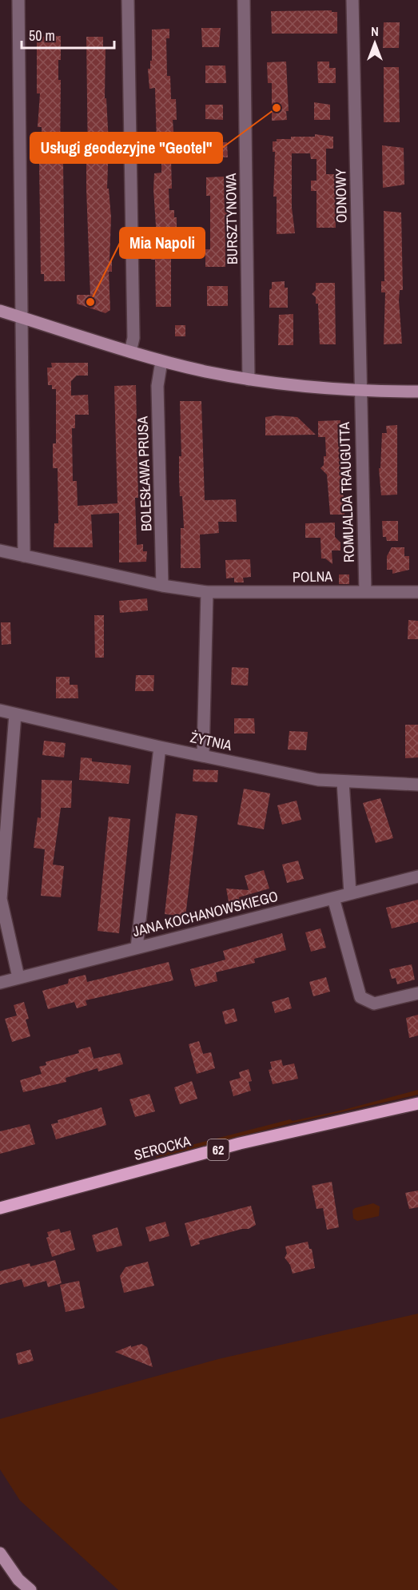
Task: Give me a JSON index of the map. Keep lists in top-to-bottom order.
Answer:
{
  "streets": {
    "main road": ["SEROCKA", "62"],
    "street": [
      "ODNOWY",
      "BURSZTYNOWA",
      "BOLESŁAWA PRUSA",
      "ROMUALDA TRAUGUTTA",
      "POLNA",
      "ŻYTNIA",
      "JANA KOCHANOWSKIEGO"
    ]
  },
  "crossings": [
    ["ODNOWY", "ROMUALDA TRAUGUTTA"],
    ["BOLESŁAWA PRUSA", "POLNA"],
    ["ROMUALDA TRAUGUTTA", "POLNA"]
  ],
  "places": ["Usługi geodezyjne \"Geotel\"", "Mia Napoli"],
  "scale_bar": "50 m",
  "north": "top"
}
